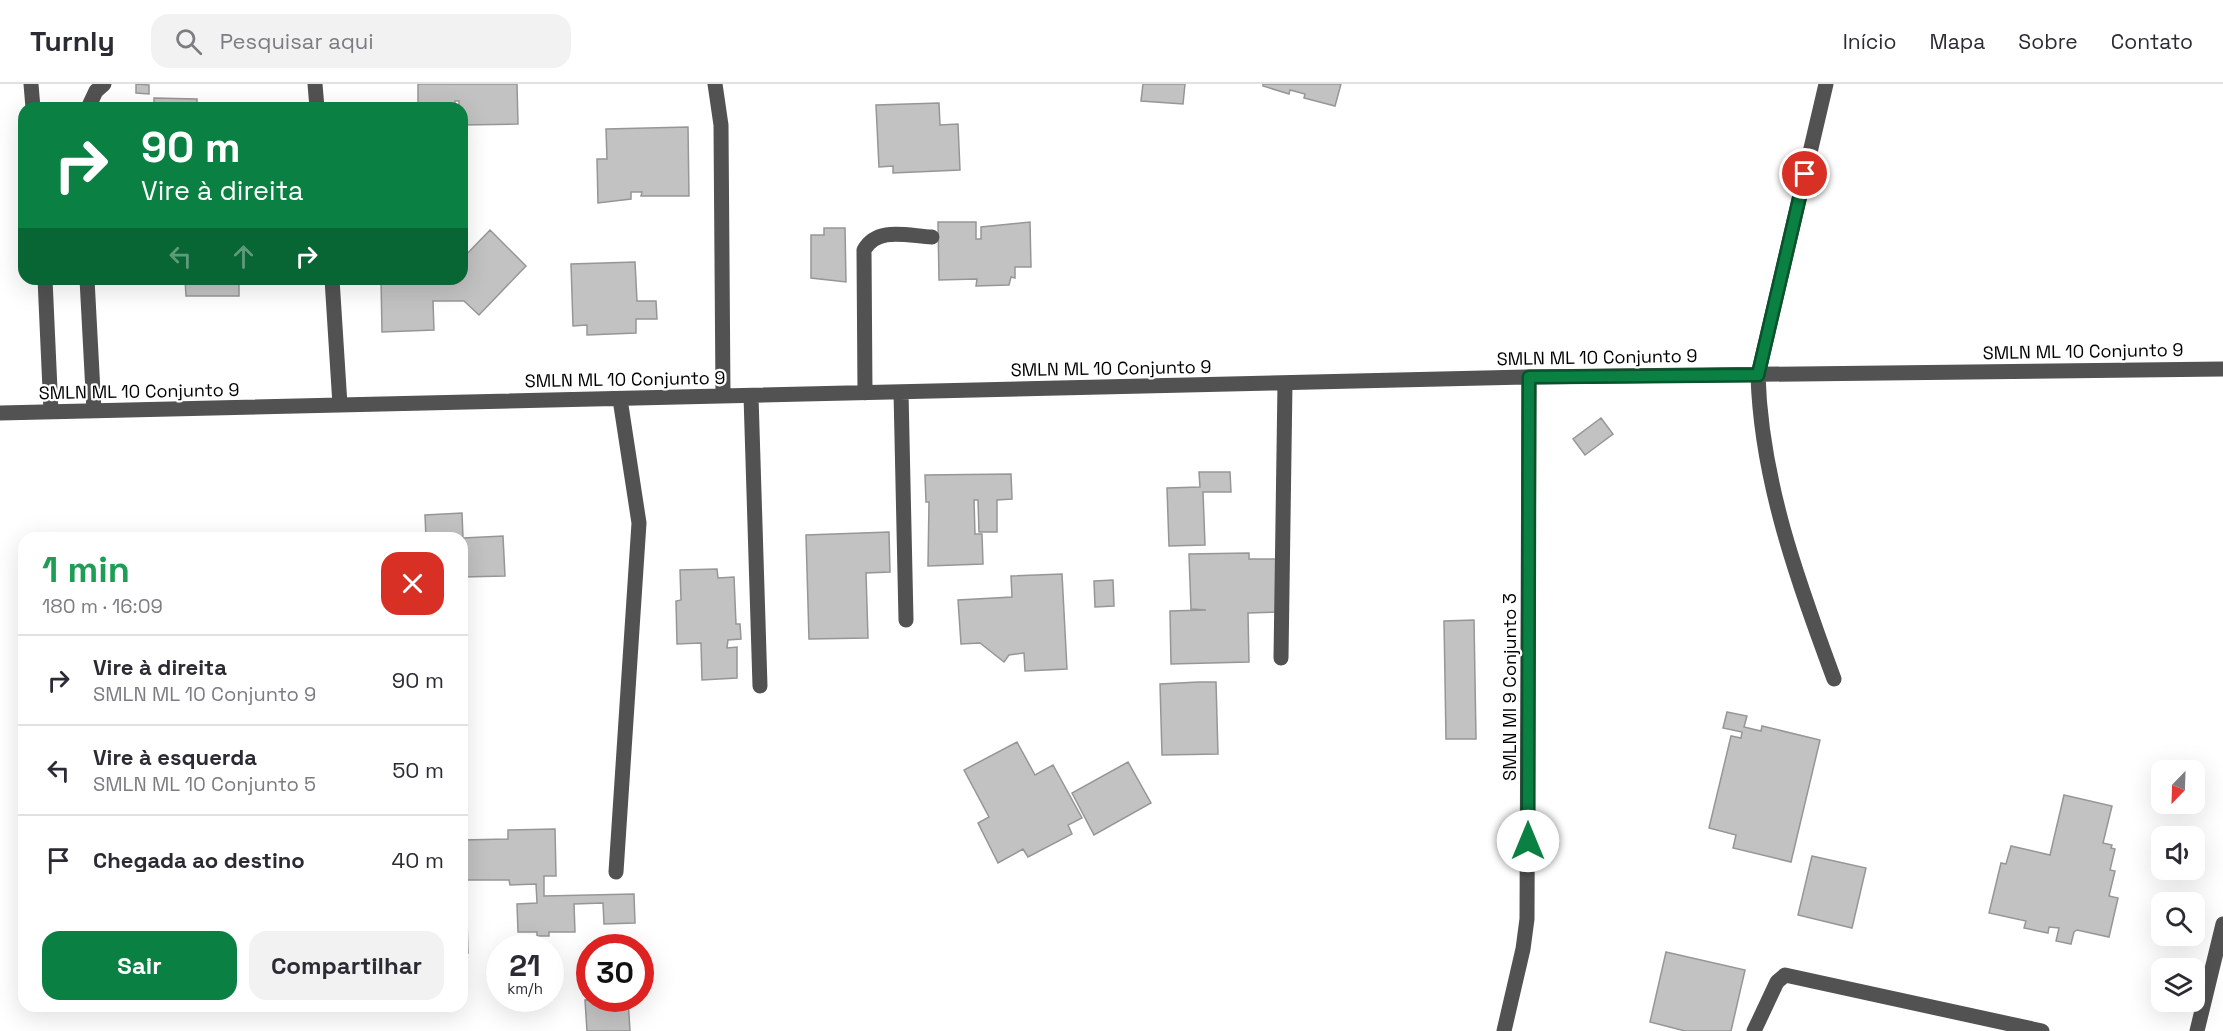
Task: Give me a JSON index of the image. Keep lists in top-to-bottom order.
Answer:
{
  "streets": {
    "street": ["SMLN ML 10 Conjunto 9", "SMLN MI 9 Conjunto 3"]
  },
  "crossings": [
    ["SMLN ML 10 Conjunto 9", "SMLN MI 9 Conjunto 3"]
  ],
  "north": "bottom left",
  "page": {
    "header": "Turnly",
    "search": "Pesquisar aqui",
    "nav": [
      "Início",
      "Mapa",
      "Sobre",
      "Contato"
    ],
    "turn": ["90 m", "Vire à direita"],
    "heading": ["1 min", "180 m · 16:09"],
    "list": [
      {
        "name": "Vire à direita",
        "note": "SMLN ML 10 Conjunto 9",
        "value": "90 m"
      },
      {
        "name": "Vire à esquerda",
        "note": "SMLN ML 10 Conjunto 5",
        "value": "50 m"
      },
      {
        "name": "Chegada ao destino",
        "value": "40 m"
      }
    ],
    "buttons": ["Sair", "Compartilhar"],
    "speed": "21 km/h",
    "limit": "30"
  }
}
